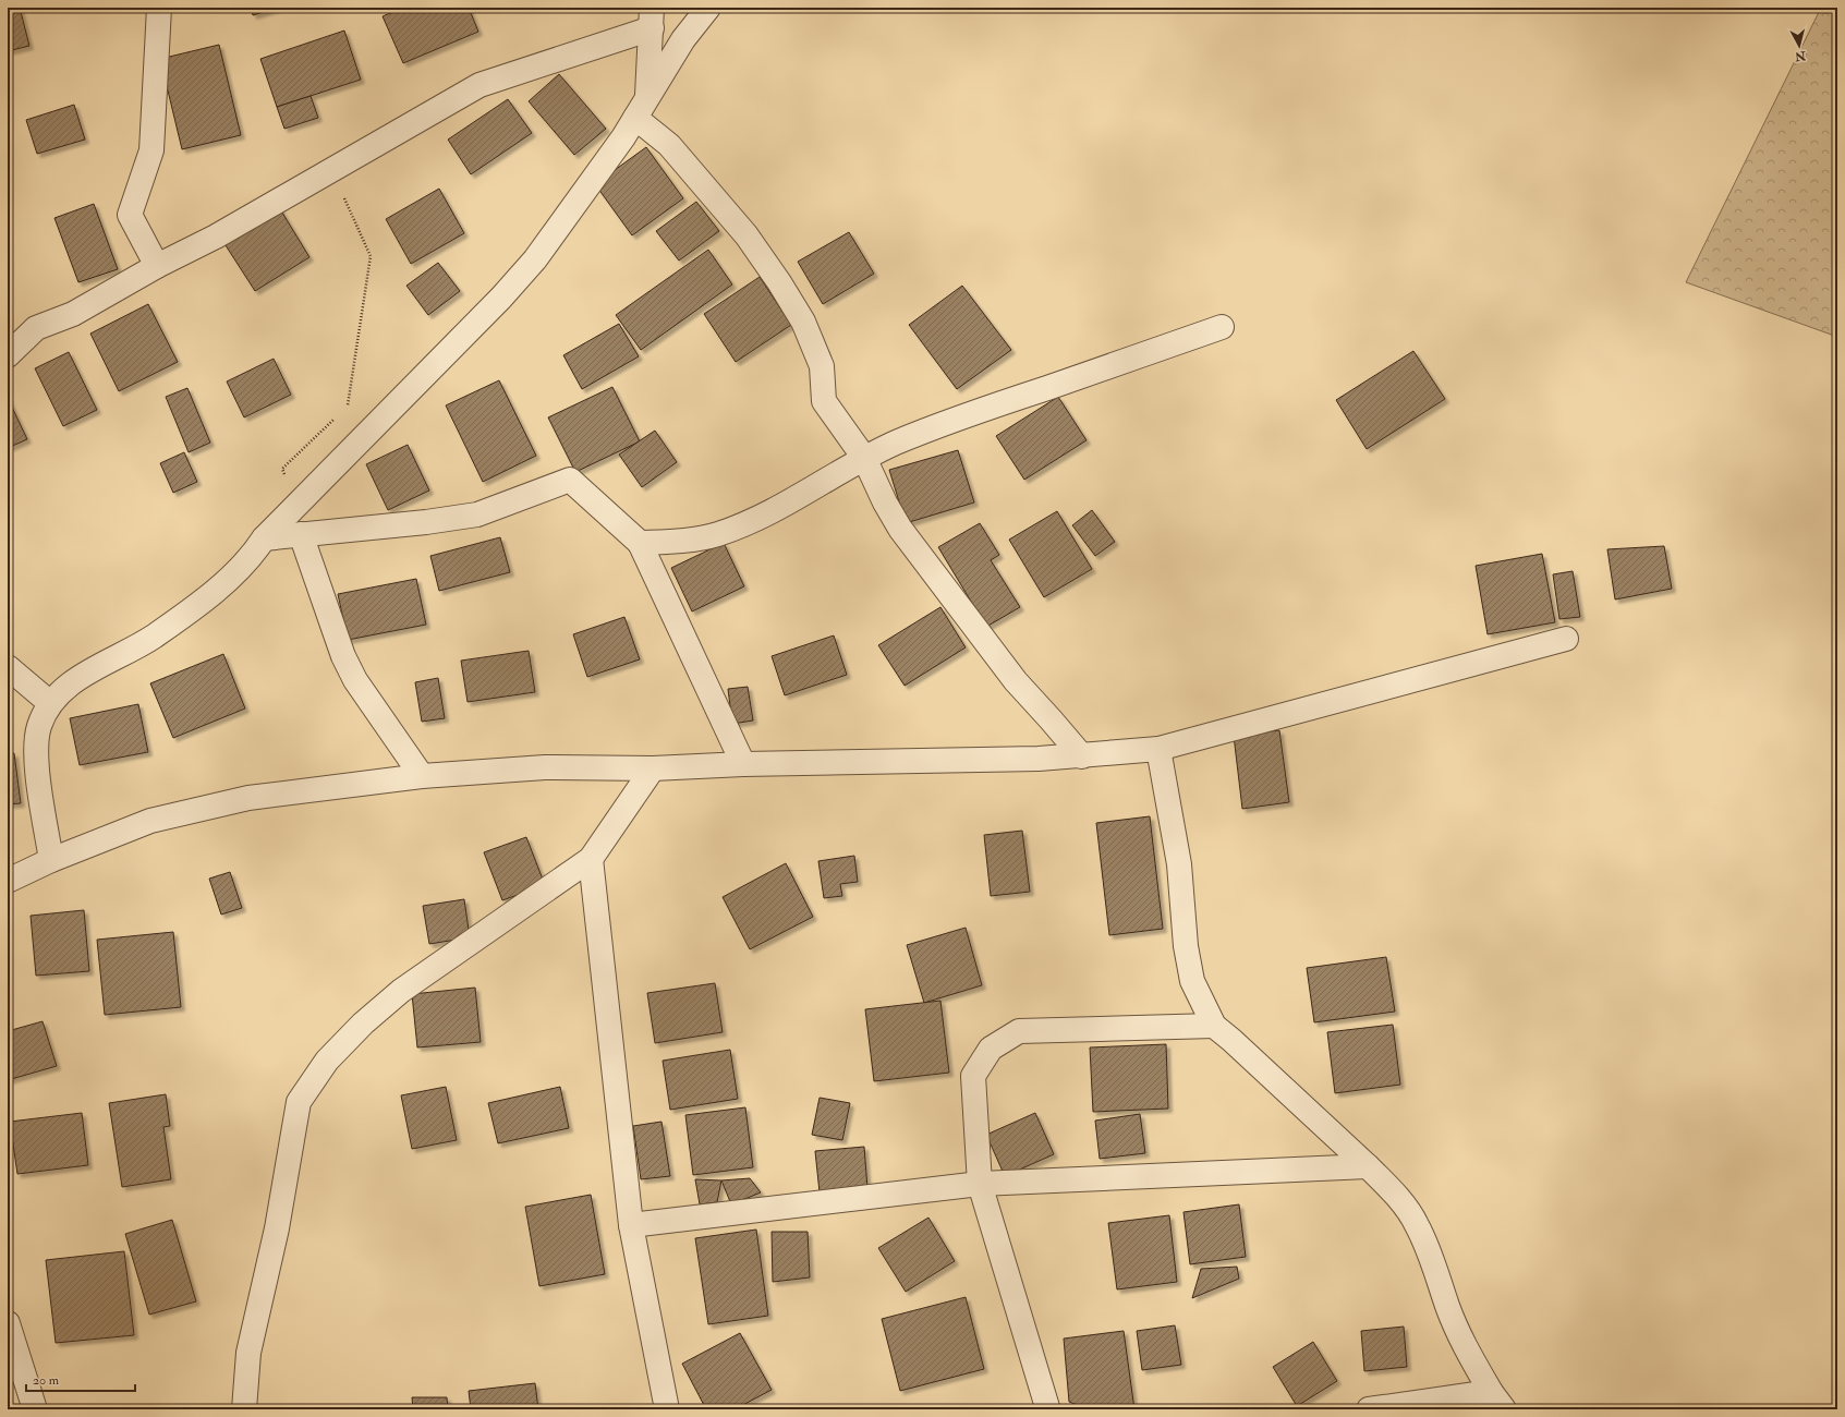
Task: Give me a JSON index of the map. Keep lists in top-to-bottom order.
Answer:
{
  "scale_bar": "20 m",
  "north": "bottom"
}
